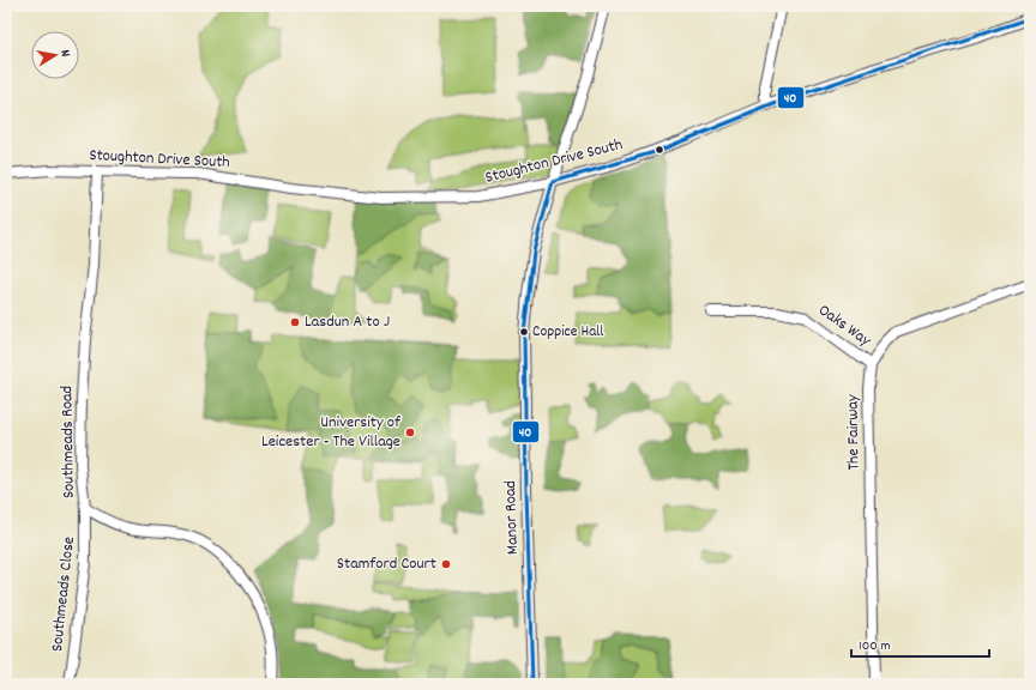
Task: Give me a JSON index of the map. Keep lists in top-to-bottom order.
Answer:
{
  "streets": {
    "street": [
      "Stoughton Drive South",
      "Oaks Way",
      "The Fairway",
      "Southmeads Road",
      "Manor Road",
      "Southmeads Close"
    ]
  },
  "crossings": [
    ["Stoughton Drive South", "Southmeads Road"],
    ["Stoughton Drive South", "Manor Road"],
    ["Oaks Way", "The Fairway"],
    ["Southmeads Road", "Southmeads Close"]
  ],
  "places": [
    "Lasdun A to J",
    "Coppice Hall",
    "University of Leicester - The Village",
    "Stamford Court"
  ],
  "lines": ["transit line 40"],
  "scale_bar": "100 m",
  "north": "right"
}
